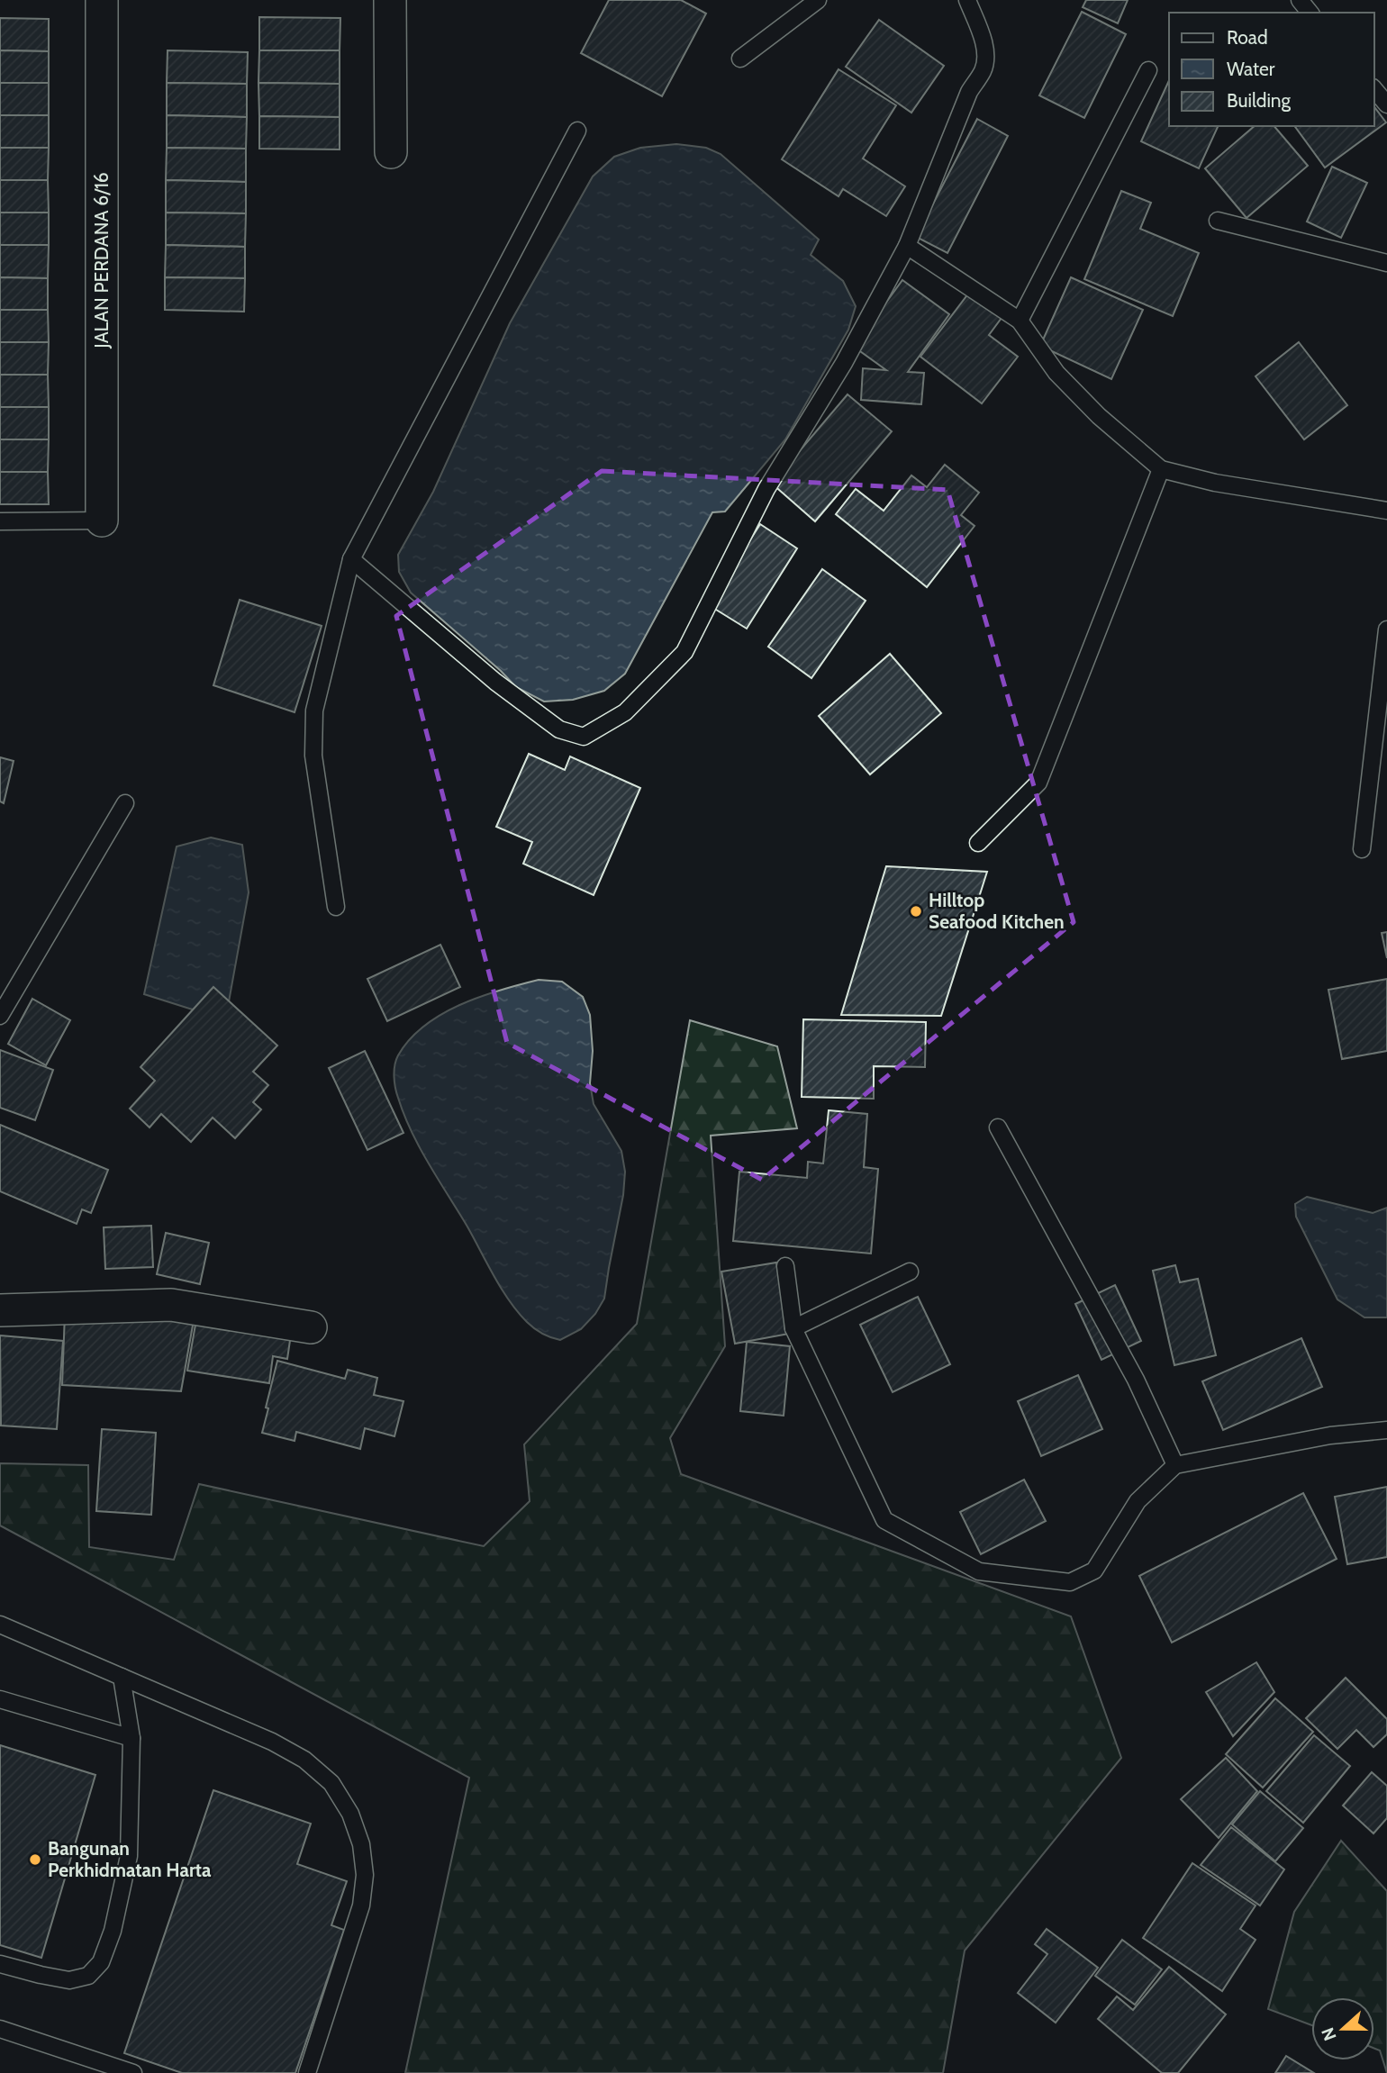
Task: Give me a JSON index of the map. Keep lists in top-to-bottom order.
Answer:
{
  "streets": {
    "street": ["JALAN PERDANA 6/16"]
  },
  "places": ["Hilltop Seafood Kitchen", "Bangunan Perkhidmatan Harta"],
  "legend": ["Road", "Water", "Building"],
  "north": "left"
}
